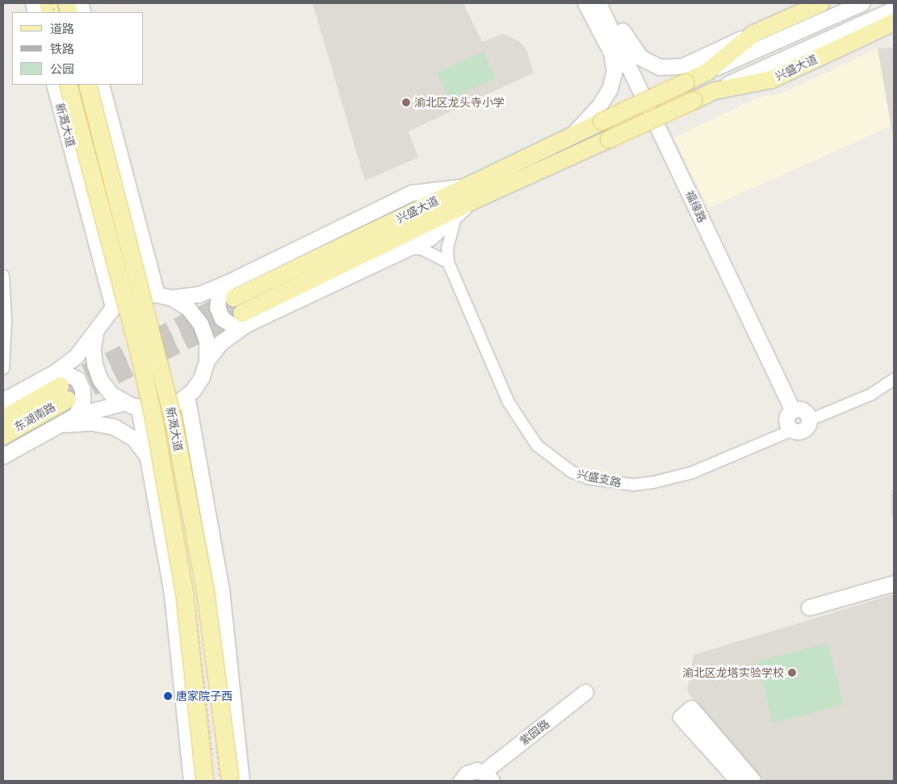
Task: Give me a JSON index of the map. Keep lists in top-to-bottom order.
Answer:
{
  "streets": {
    "main road": ["兴盛大道", "新溉大道", "东湖南路"],
    "street": ["福缘路", "兴盛支路", "紫园路"]
  },
  "crossings": [
    ["福缘路", "兴盛支路"]
  ],
  "places": ["渝北区龙头寺小学", "渝北区龙塔实验学校", "唐家院子西"],
  "legend": ["道路", "铁路", "公园"]
}
